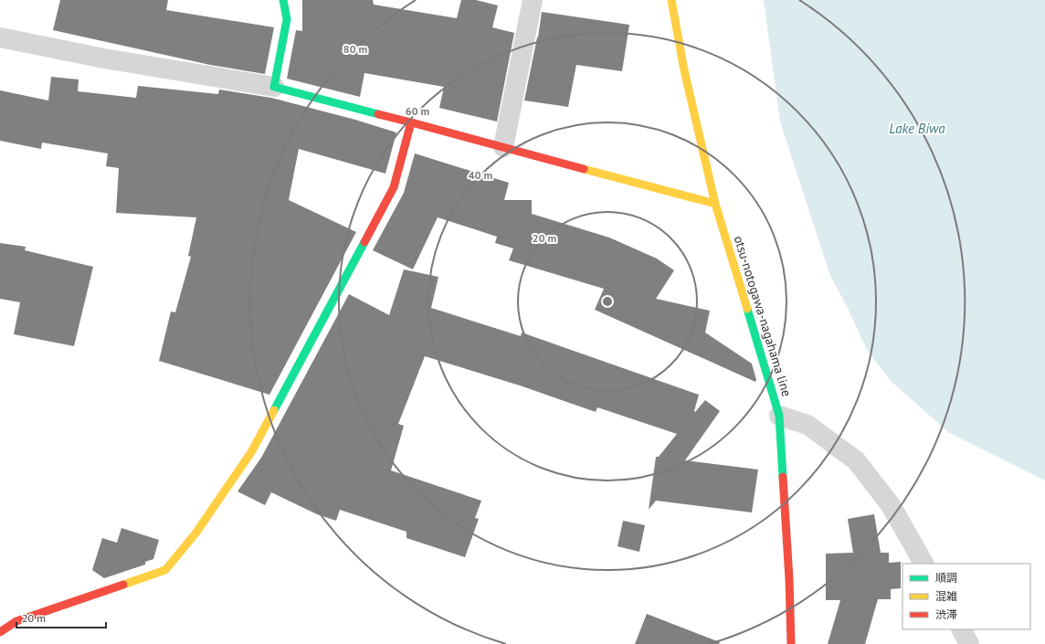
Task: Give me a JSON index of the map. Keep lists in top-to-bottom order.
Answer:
{
  "streets": {
    "street": ["otsu-notogawa-nagahama line"]
  },
  "water": ["Lake Biwa"],
  "legend": ["順調", "混雑", "渋滞"],
  "scale_bar": "20 m",
  "rings": [
    "80 m",
    "60 m",
    "40 m",
    "20 m"
  ]
}
